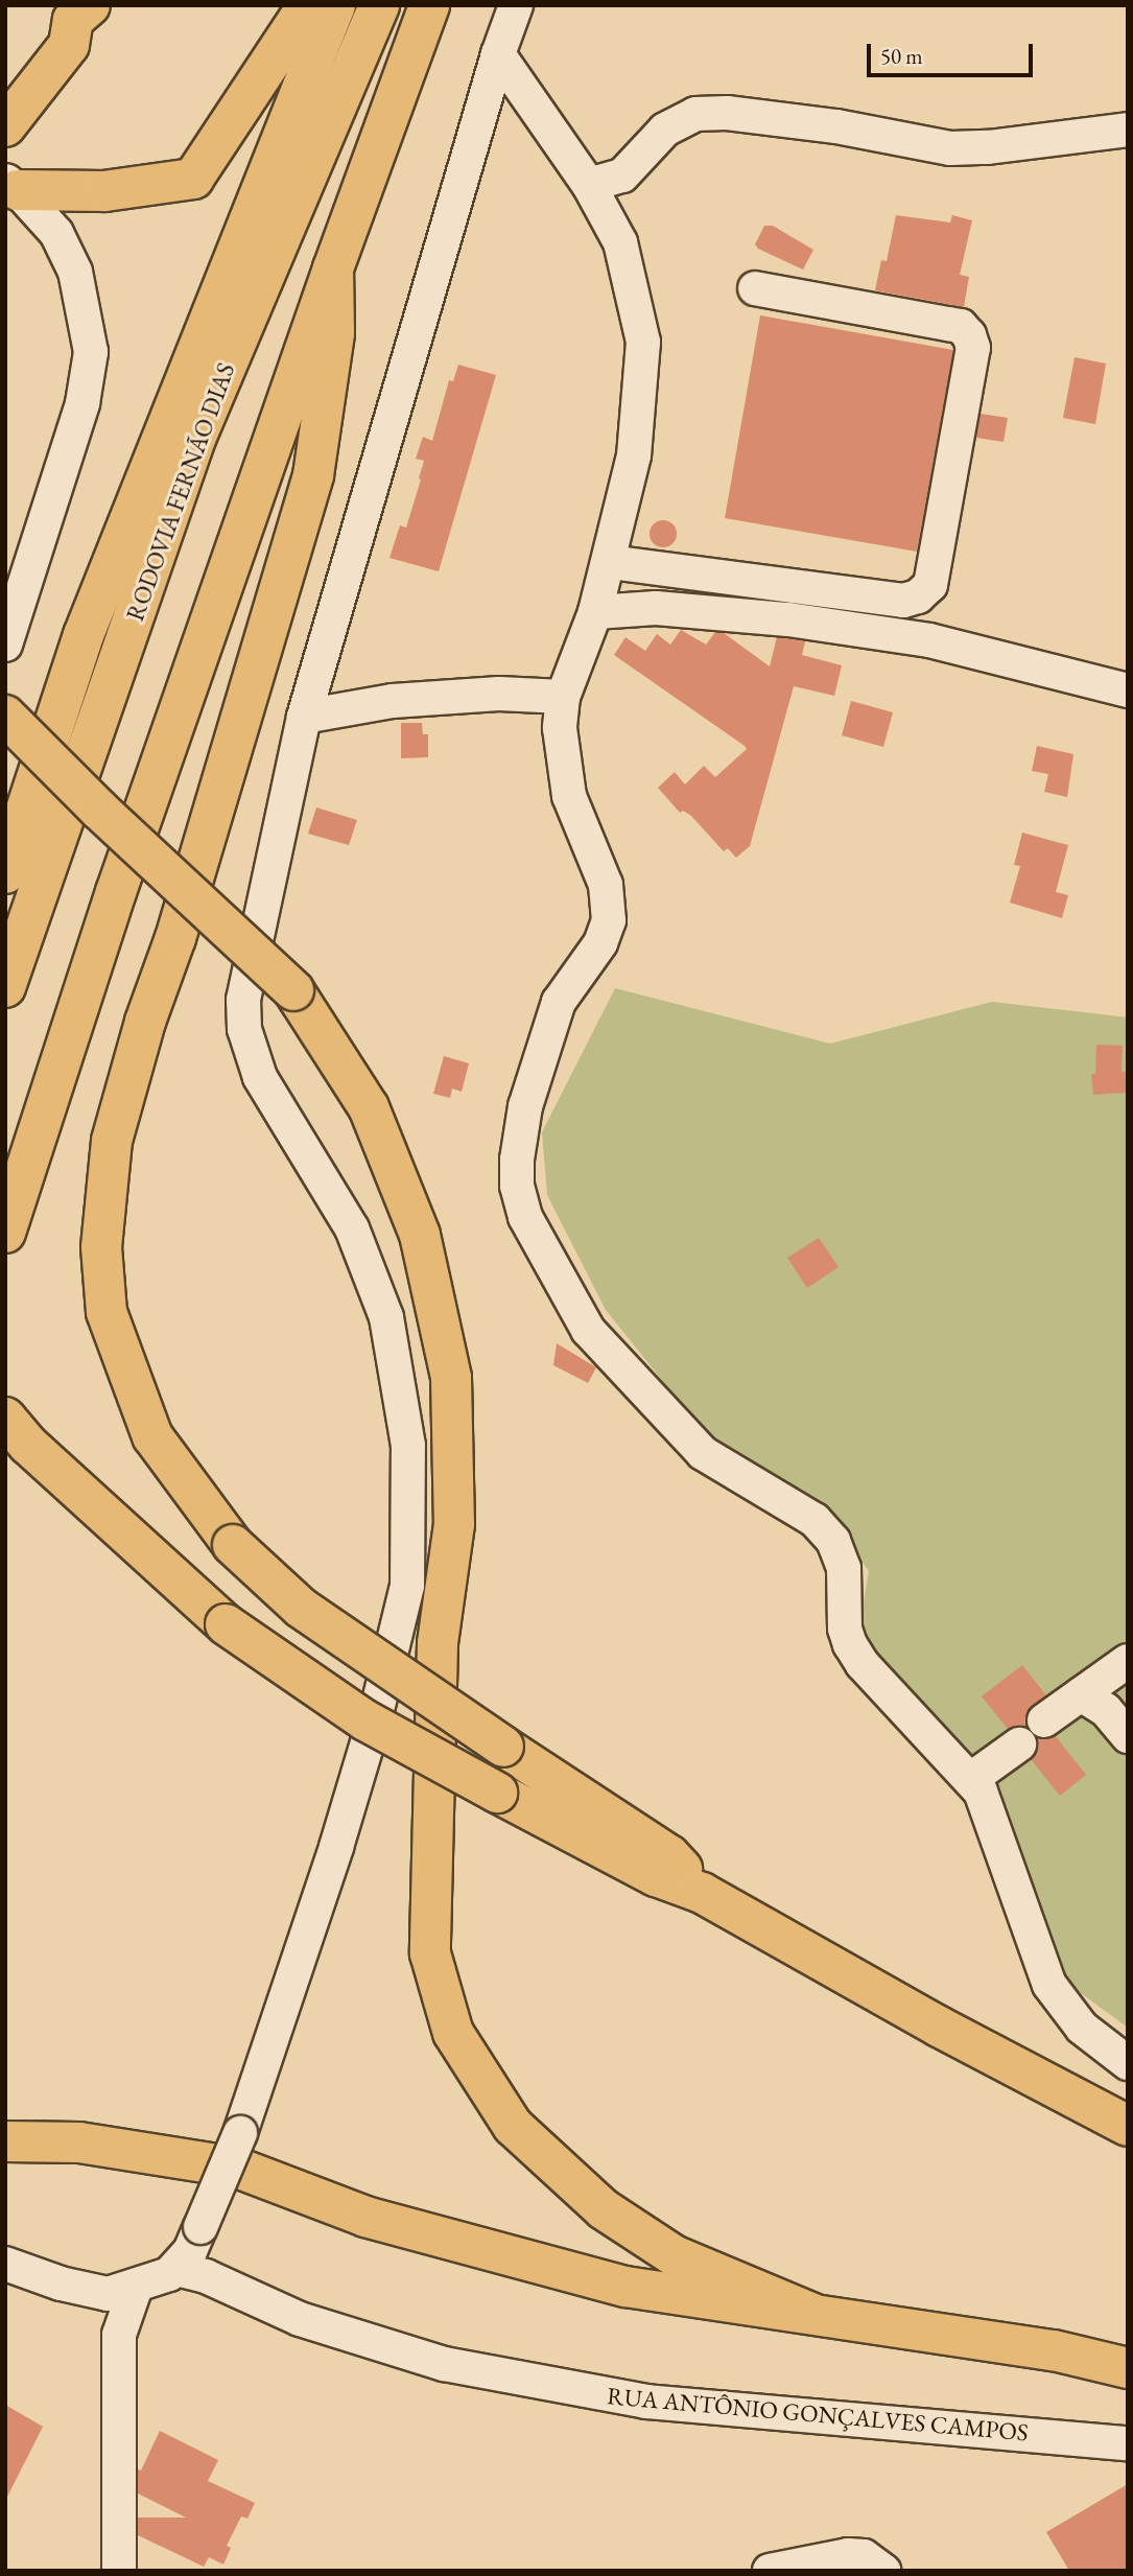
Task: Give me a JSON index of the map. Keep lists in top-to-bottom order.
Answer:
{
  "streets": {
    "highway": ["RODOVIA FERNÃO DIAS"],
    "street": ["RUA ANTÔNIO GONÇALVES CAMPOS"]
  },
  "scale_bar": "50 m"
}
